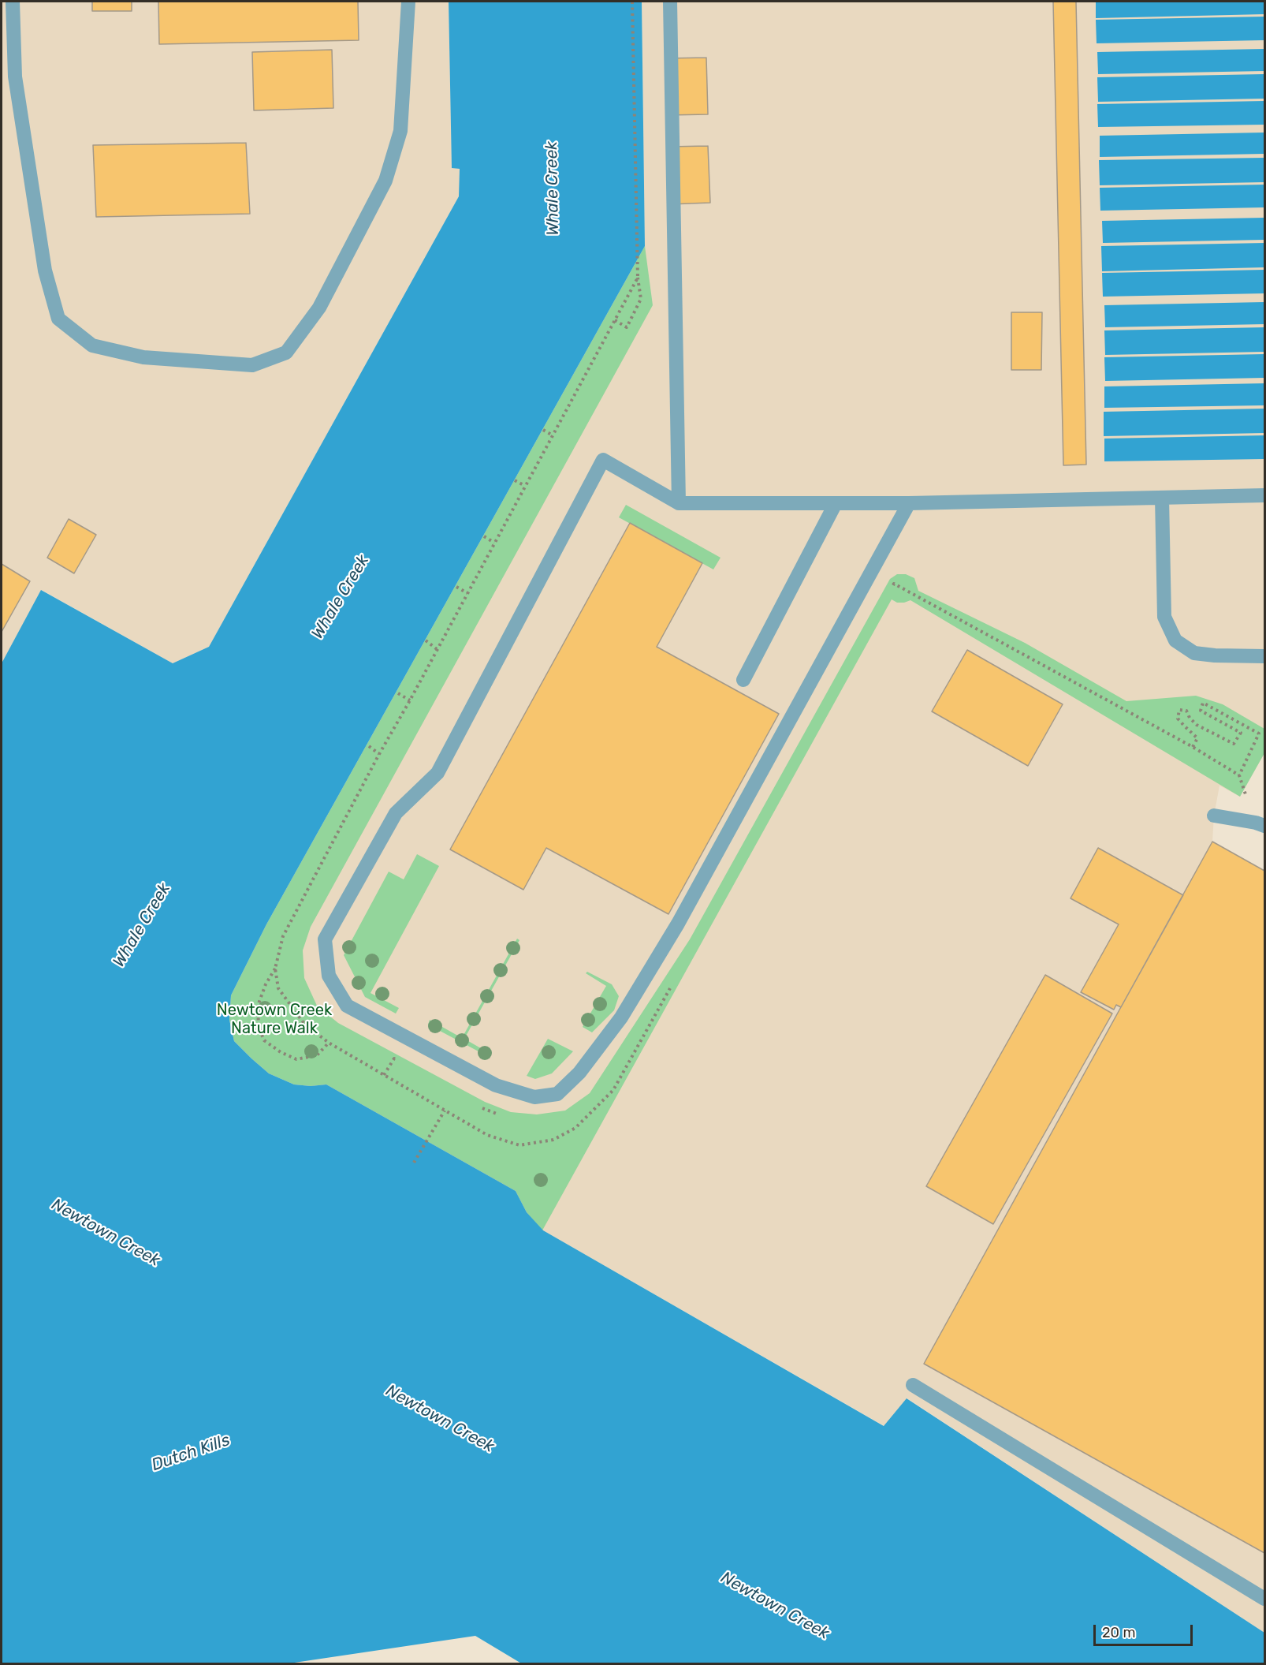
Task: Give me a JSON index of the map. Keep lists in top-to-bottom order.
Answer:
{
  "water": ["Whale Creek", "Newtown Creek", "Dutch Kills"],
  "parks": ["Newtown Creek Nature Walk"],
  "scale_bar": "20 m"
}
